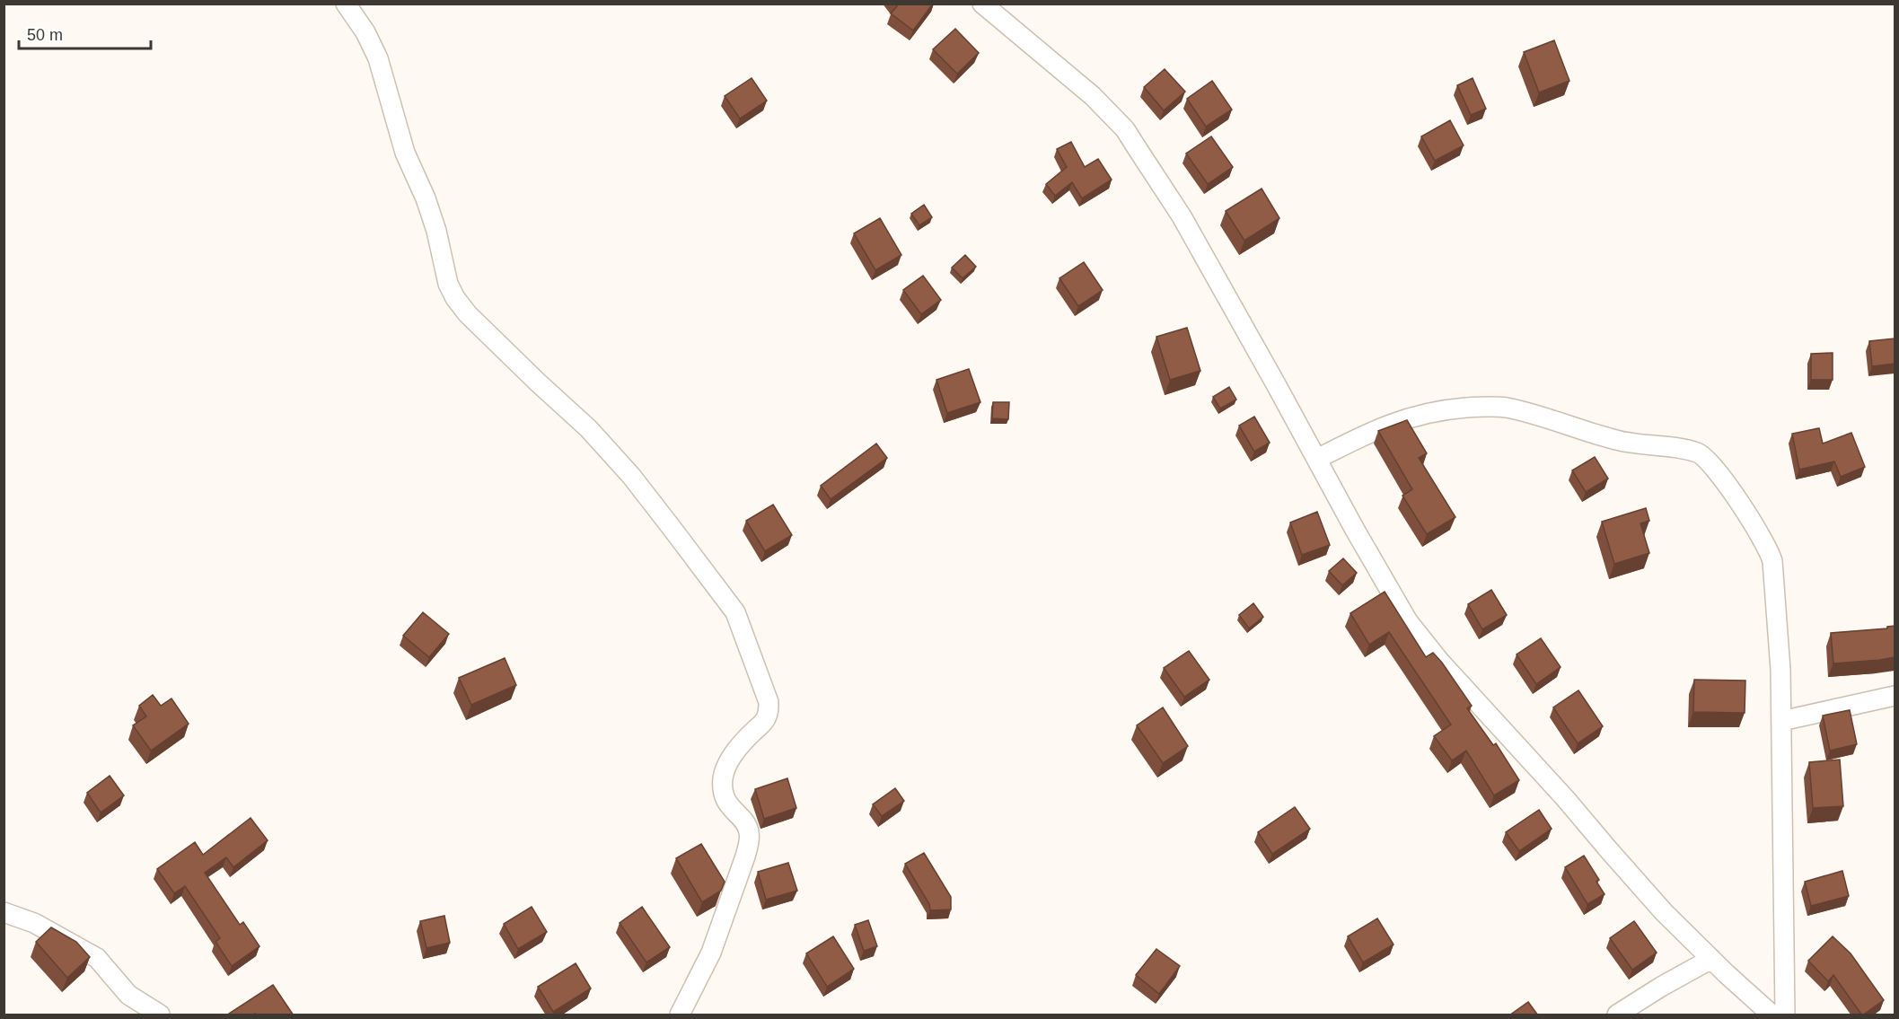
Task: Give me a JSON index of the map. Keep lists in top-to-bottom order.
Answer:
{
  "scale_bar": "50 m"
}
